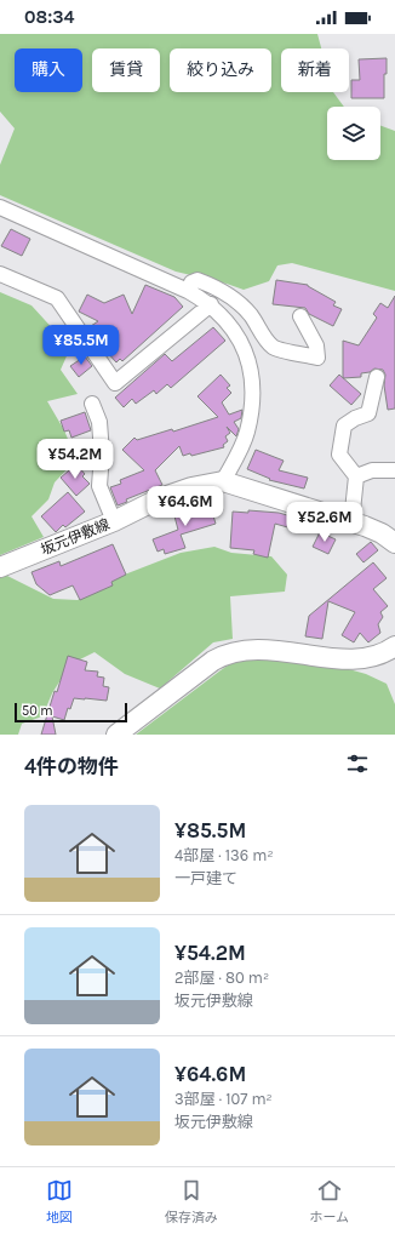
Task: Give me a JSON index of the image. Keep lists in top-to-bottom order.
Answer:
{
  "streets": {
    "main road": ["坂元伊敷線"]
  },
  "scale_bar": "50 m",
  "page": {
    "status": "08:34",
    "chip": [
      "購入",
      "賃貸",
      "絞り込み",
      "新着"
    ],
    "price": [
      "¥85.5M",
      "¥54.2M",
      "¥64.6M",
      "¥52.6M"
    ],
    "scale": "50 m",
    "heading": "4件の物件",
    "list": [
      {
        "name": "¥85.5M",
        "note": "4部屋 · 136 m² · 一戸建て"
      },
      {
        "name": "¥54.2M",
        "note": "2部屋 · 80 m² · 坂元伊敷線"
      },
      {
        "name": "¥64.6M",
        "note": "3部屋 · 107 m² · 坂元伊敷線"
      }
    ],
    "tabs": ["地図", "保存済み", "ホーム"]
  }
}
